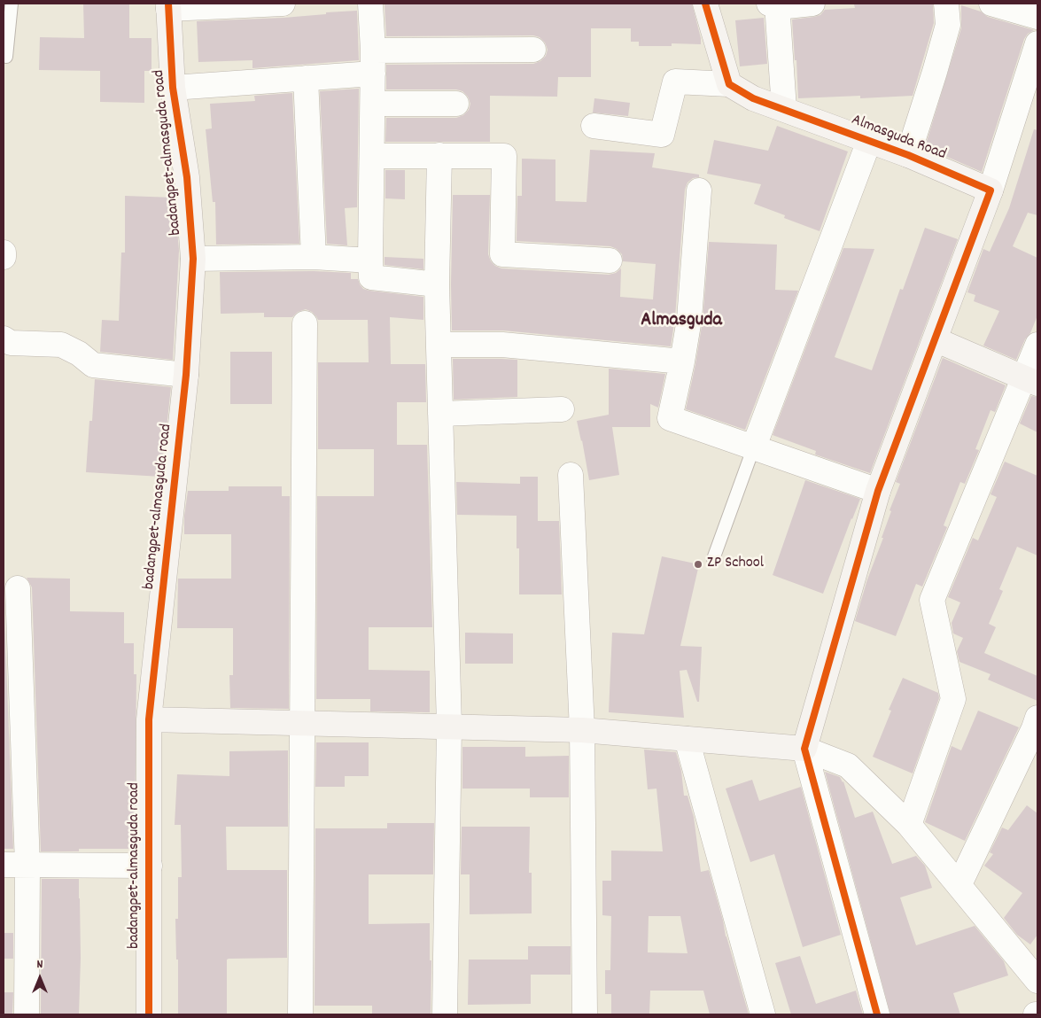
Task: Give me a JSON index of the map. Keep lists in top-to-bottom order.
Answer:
{
  "streets": {
    "street": ["Almasguda Road", "badangpet-almasguda road"]
  },
  "districts": ["Almasguda"],
  "places": ["ZP School"],
  "north": "top"
}
